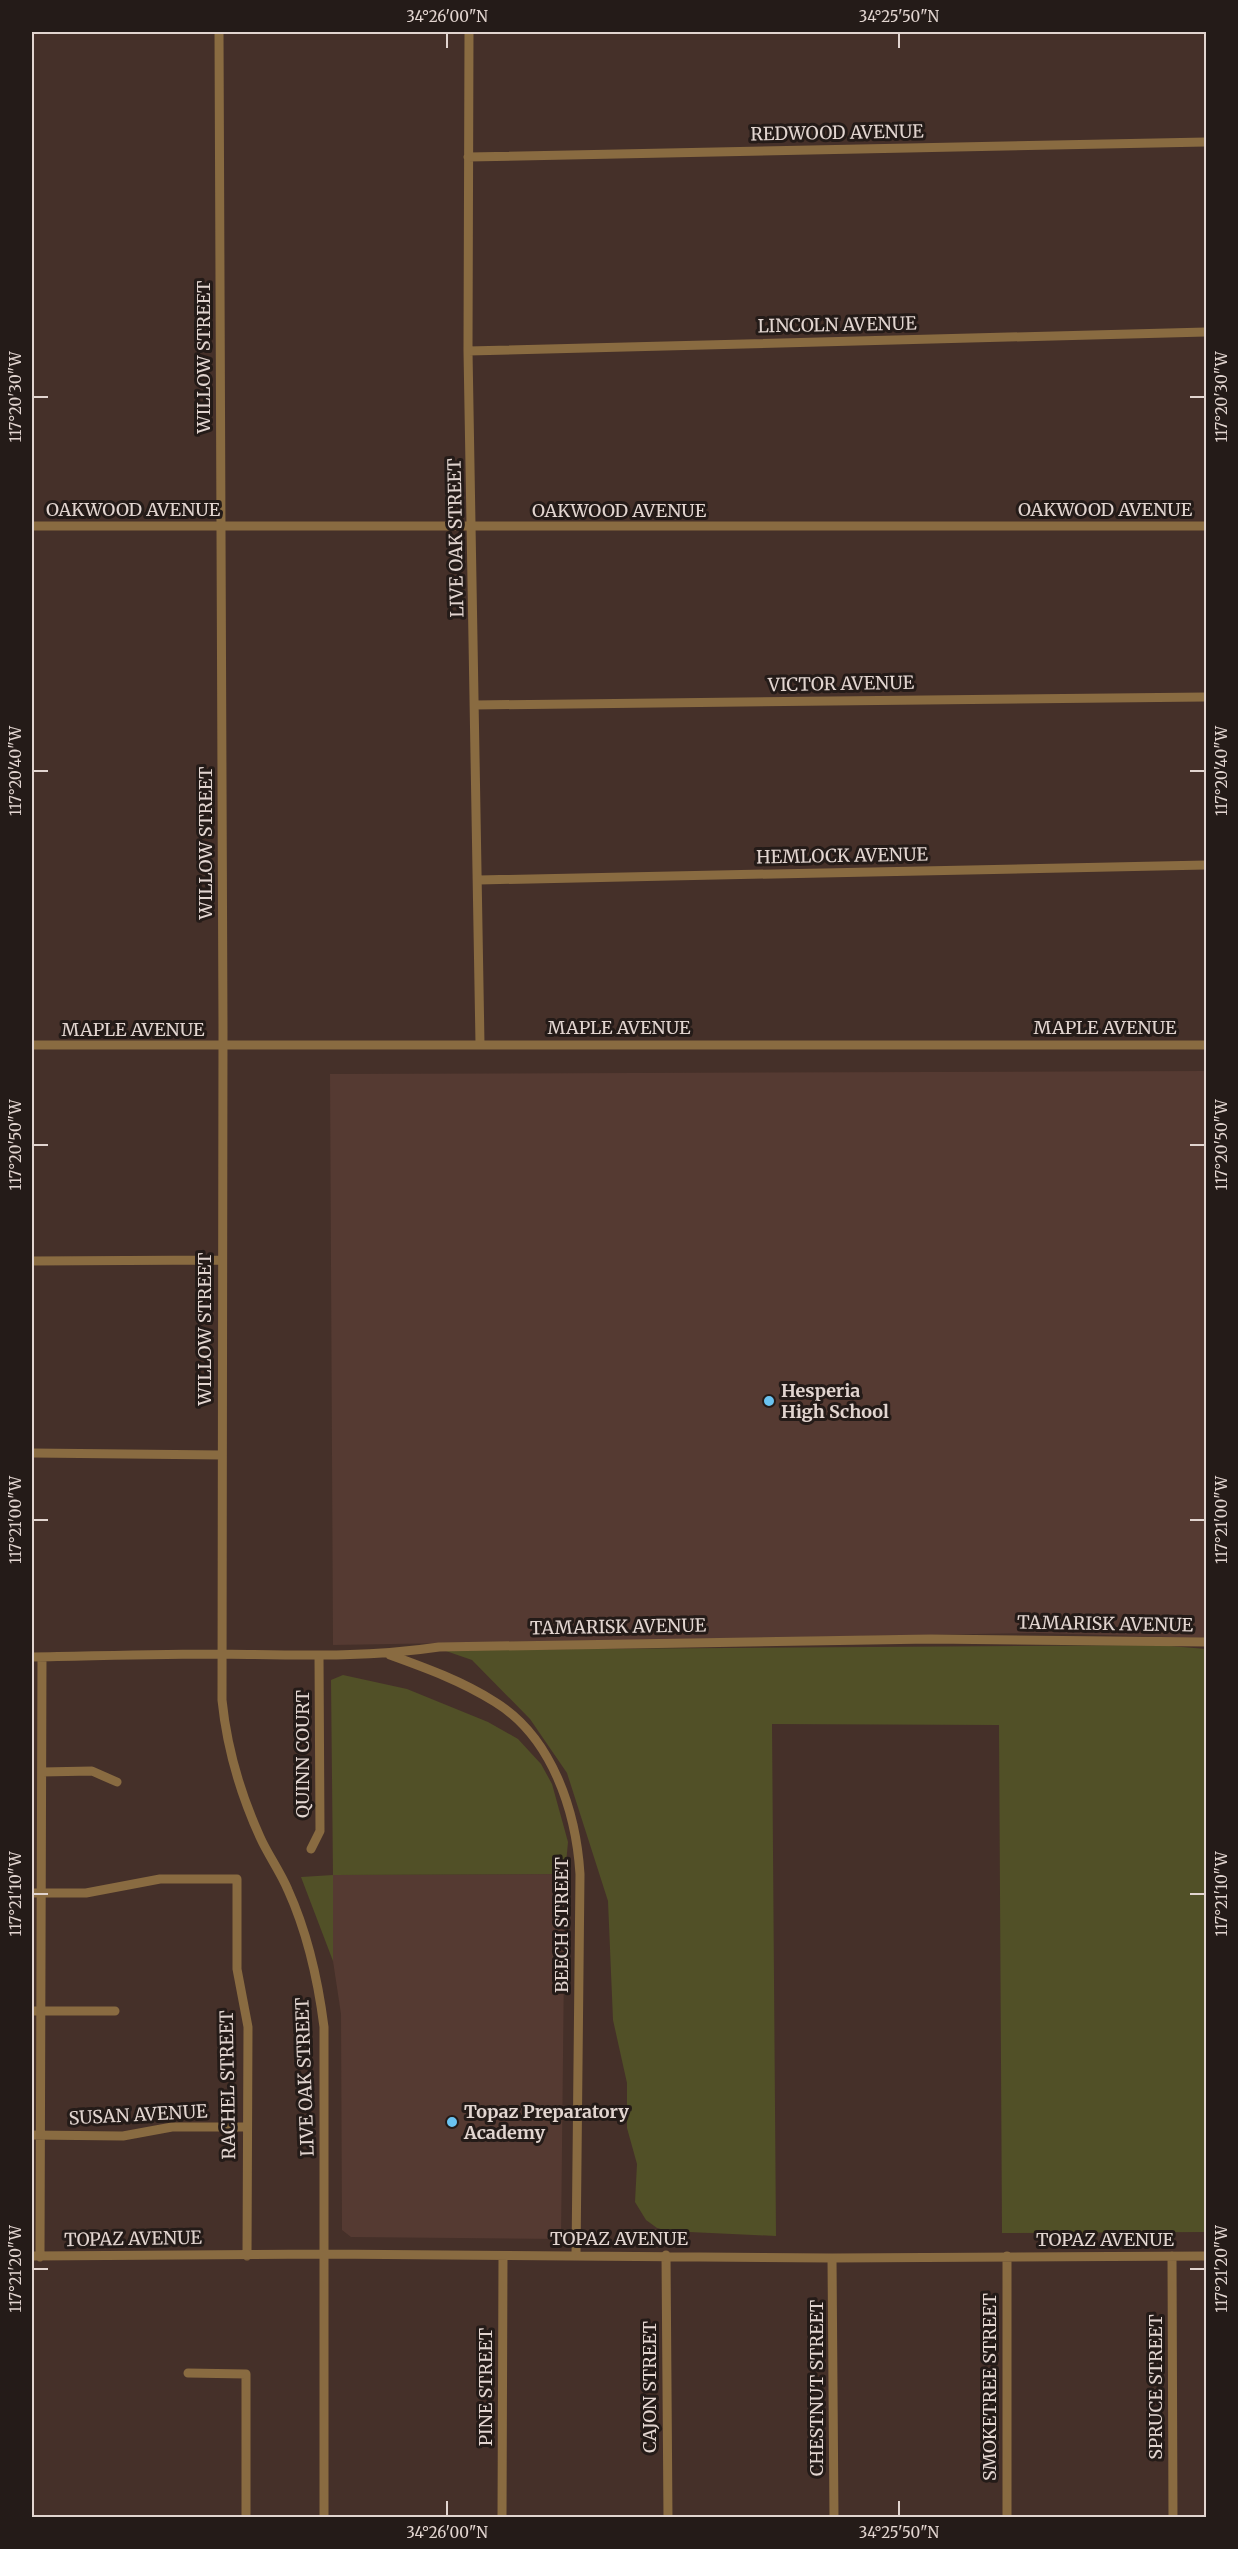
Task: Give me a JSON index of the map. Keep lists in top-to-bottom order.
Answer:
{
  "streets": {
    "street": [
      "REDWOOD AVENUE",
      "LINCOLN AVENUE",
      "WILLOW STREET",
      "OAKWOOD AVENUE",
      "LIVE OAK STREET",
      "VICTOR AVENUE",
      "HEMLOCK AVENUE",
      "MAPLE AVENUE",
      "TAMARISK AVENUE",
      "QUINN COURT",
      "BEECH STREET",
      "RACHEL STREET",
      "SUSAN AVENUE",
      "TOPAZ AVENUE",
      "PINE STREET",
      "CAJON STREET",
      "SMOKETREE STREET",
      "SPRUCE STREET",
      "CHESTNUT STREET"
    ]
  },
  "crossings": [
    ["REDWOOD AVENUE", "LIVE OAK STREET"],
    ["LINCOLN AVENUE", "LIVE OAK STREET"],
    ["WILLOW STREET", "OAKWOOD AVENUE"],
    ["WILLOW STREET", "LIVE OAK STREET"],
    ["WILLOW STREET", "MAPLE AVENUE"],
    ["WILLOW STREET", "TAMARISK AVENUE"],
    ["OAKWOOD AVENUE", "LIVE OAK STREET"],
    ["LIVE OAK STREET", "VICTOR AVENUE"],
    ["LIVE OAK STREET", "HEMLOCK AVENUE"],
    ["LIVE OAK STREET", "MAPLE AVENUE"],
    ["LIVE OAK STREET", "TAMARISK AVENUE"],
    ["LIVE OAK STREET", "TOPAZ AVENUE"],
    ["TAMARISK AVENUE", "QUINN COURT"],
    ["TAMARISK AVENUE", "BEECH STREET"],
    ["BEECH STREET", "TOPAZ AVENUE"],
    ["RACHEL STREET", "SUSAN AVENUE"],
    ["RACHEL STREET", "TOPAZ AVENUE"],
    ["TOPAZ AVENUE", "PINE STREET"],
    ["TOPAZ AVENUE", "CAJON STREET"],
    ["TOPAZ AVENUE", "SMOKETREE STREET"],
    ["TOPAZ AVENUE", "SPRUCE STREET"],
    ["TOPAZ AVENUE", "CHESTNUT STREET"]
  ],
  "places": ["Hesperia High School", "Topaz Preparatory Academy"],
  "coordinates": [
    "34°26'00\"N",
    "34°25'50\"N",
    "117°20'30\"W",
    "117°20'40\"W",
    "117°20'50\"W",
    "117°21'00\"W",
    "117°21'10\"W",
    "117°21'20\"W"
  ]
}
